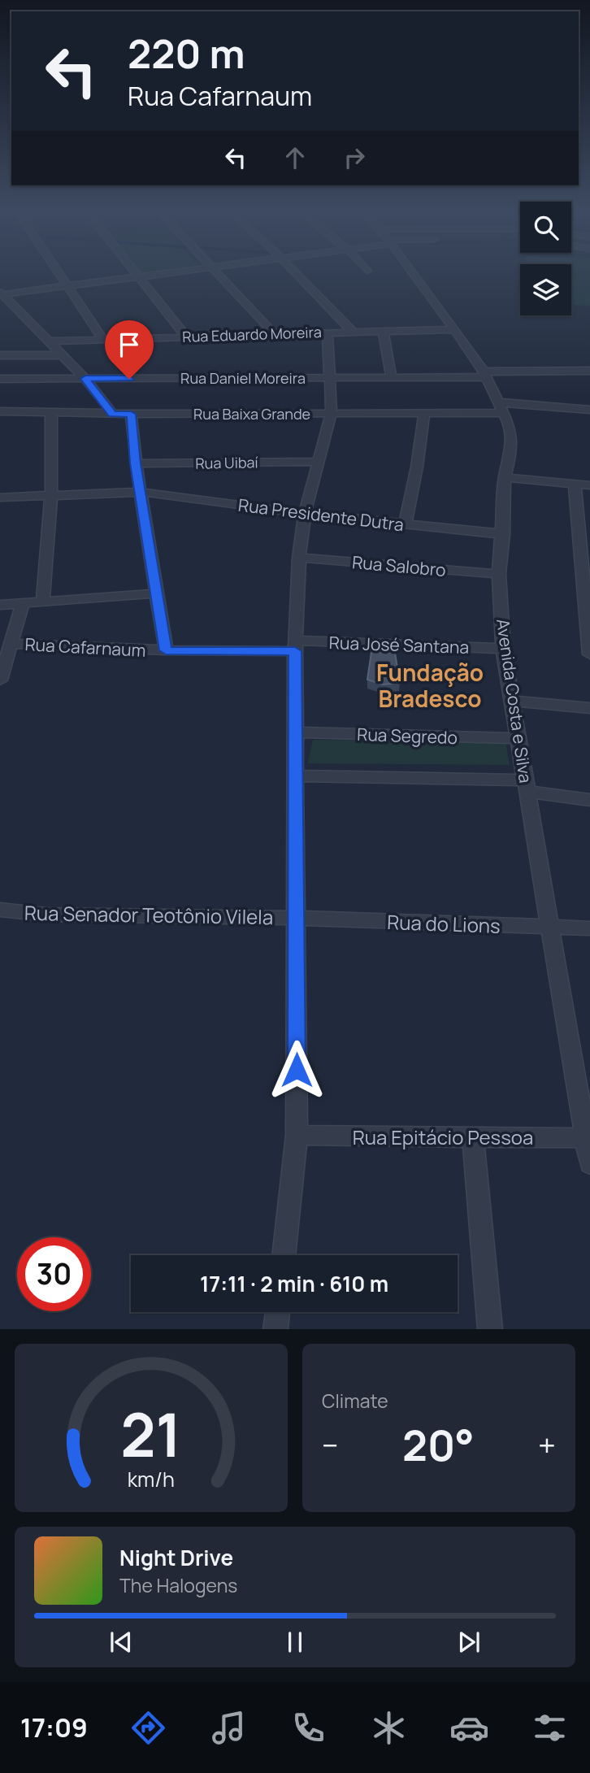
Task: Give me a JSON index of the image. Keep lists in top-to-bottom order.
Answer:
{
  "streets": {
    "street": [
      "Rua Eduardo Moreira",
      "Rua Daniel Moreira",
      "Rua Baixa Grande",
      "Rua Uibaí",
      "Rua Presidente Dutra",
      "Rua Salobro",
      "Rua José Santana",
      "Rua Cafarnaum",
      "Avenida Costa e Silva",
      "Rua Segredo",
      "Rua Senador Teotônio Vilela",
      "Rua do Lions",
      "Rua Epitácio Pessoa"
    ]
  },
  "crossings": [
    ["Rua Eduardo Moreira", "Avenida Costa e Silva"],
    ["Rua Daniel Moreira", "Avenida Costa e Silva"],
    ["Rua Baixa Grande", "Avenida Costa e Silva"],
    ["Rua Presidente Dutra", "Avenida Costa e Silva"],
    ["Rua Salobro", "Avenida Costa e Silva"],
    ["Rua José Santana", "Rua Cafarnaum"],
    ["Rua José Santana", "Avenida Costa e Silva"],
    ["Avenida Costa e Silva", "Rua Segredo"],
    ["Avenida Costa e Silva", "Rua do Lions"],
    ["Avenida Costa e Silva", "Rua Epitácio Pessoa"],
    ["Rua Senador Teotônio Vilela", "Rua do Lions"]
  ],
  "districts": ["Fundação Bradesco"],
  "page": {
    "turn": ["220 m", "Rua Cafarnaum"],
    "limit": "30",
    "trip": "17:11 · 2 min · 610 m",
    "tile": "Climate",
    "heat": ["−", "20°", "+"],
    "song": ["Night Drive", "The Halogens"],
    "tabs": "17:09",
    "gauge": ["21", "km/h"]
  }
}
